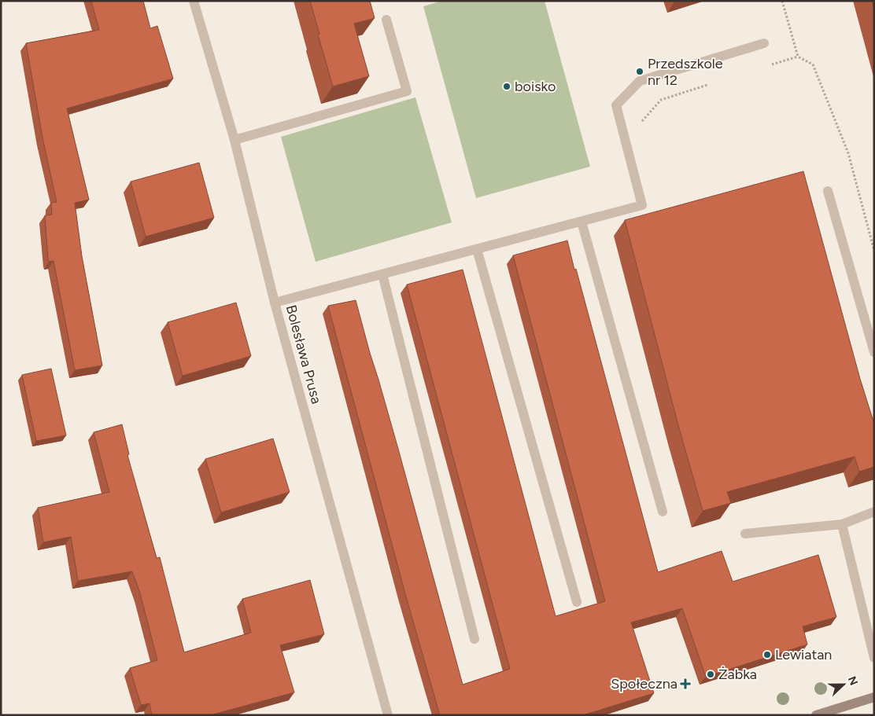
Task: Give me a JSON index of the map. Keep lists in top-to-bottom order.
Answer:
{
  "streets": {
    "street": ["Bolesława Prusa"]
  },
  "places": {
    "other": [
      "Przedszkole nr 12",
      "boisko",
      "Lewiatan",
      "Żabka"
    ],
    "health": ["Społeczna"]
  },
  "north": "right"
}
